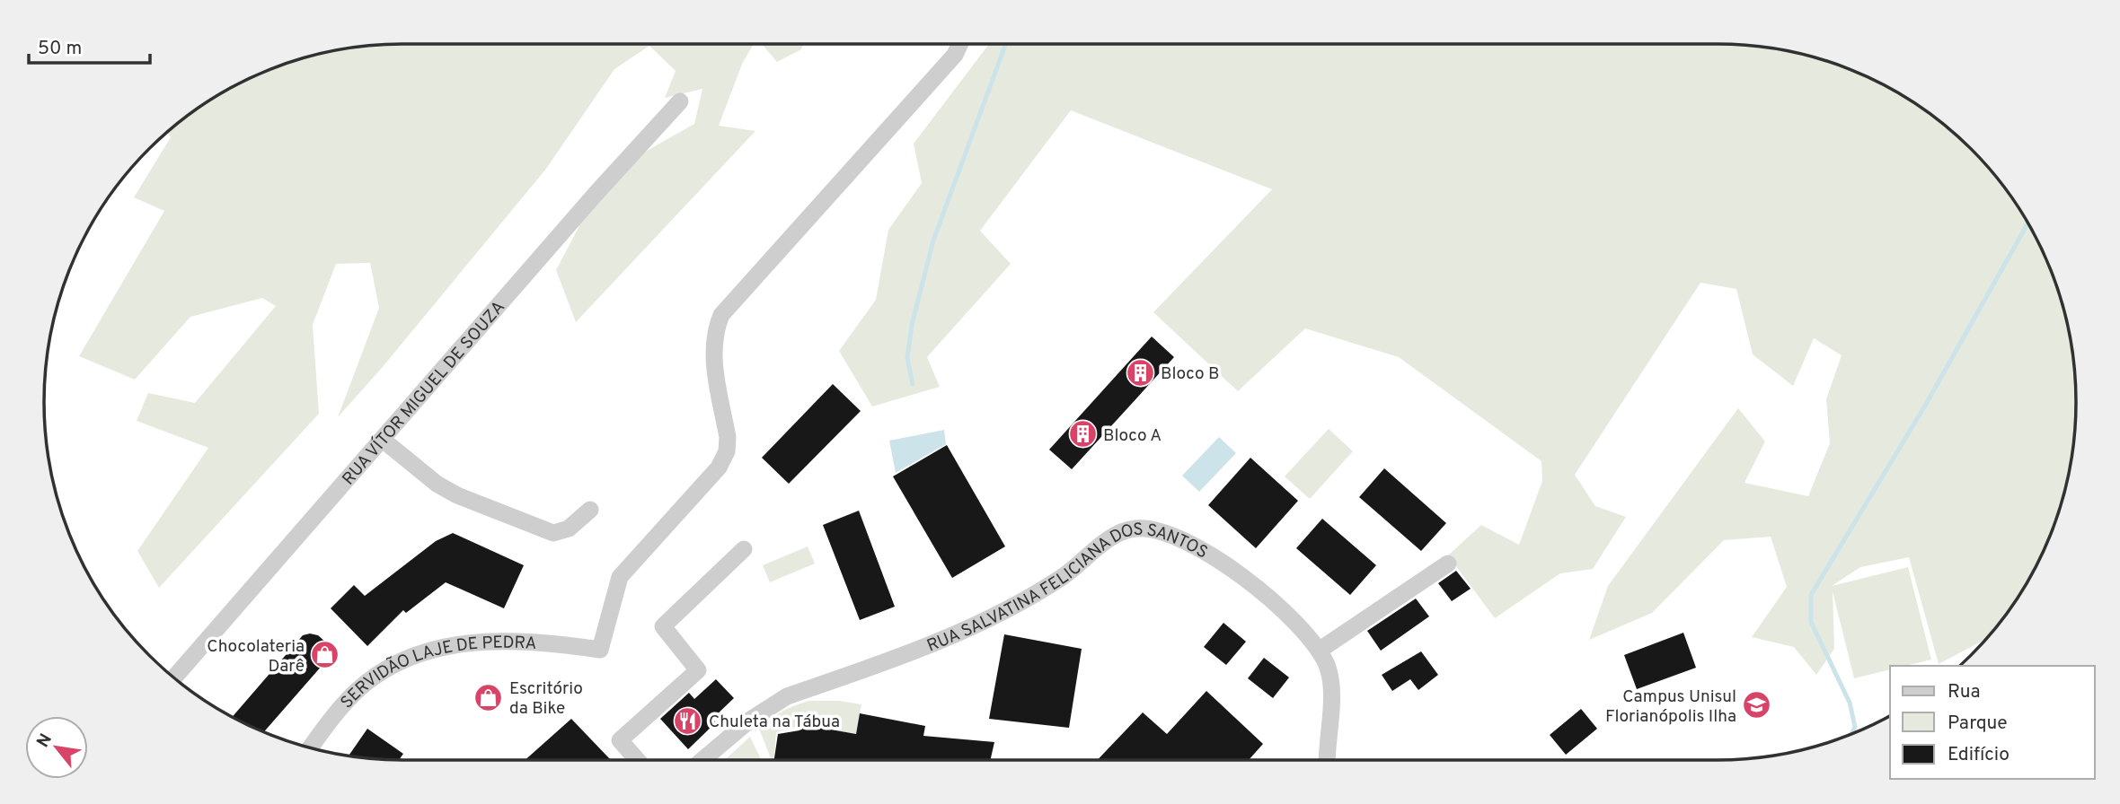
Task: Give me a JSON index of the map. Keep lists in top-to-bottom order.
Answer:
{
  "streets": {
    "street": ["RUA VÍTOR MIGUEL DE SOUZA", "RUA SALVATINA FELICIANA DOS SANTOS", "SERVIDÃO LAJE DE PEDRA"]
  },
  "places": {
    "building": ["Bloco B", "Bloco A"],
    "shop": ["Chocolateria Darê", "Escritório da Bike"],
    "school or university": ["Campus Unisul Florianópolis Ilha"],
    "restaurant": ["Chuleta na Tábua"]
  },
  "legend": ["Rua", "Parque", "Edifício"],
  "scale_bar": "50 m",
  "north": "top left"
}
